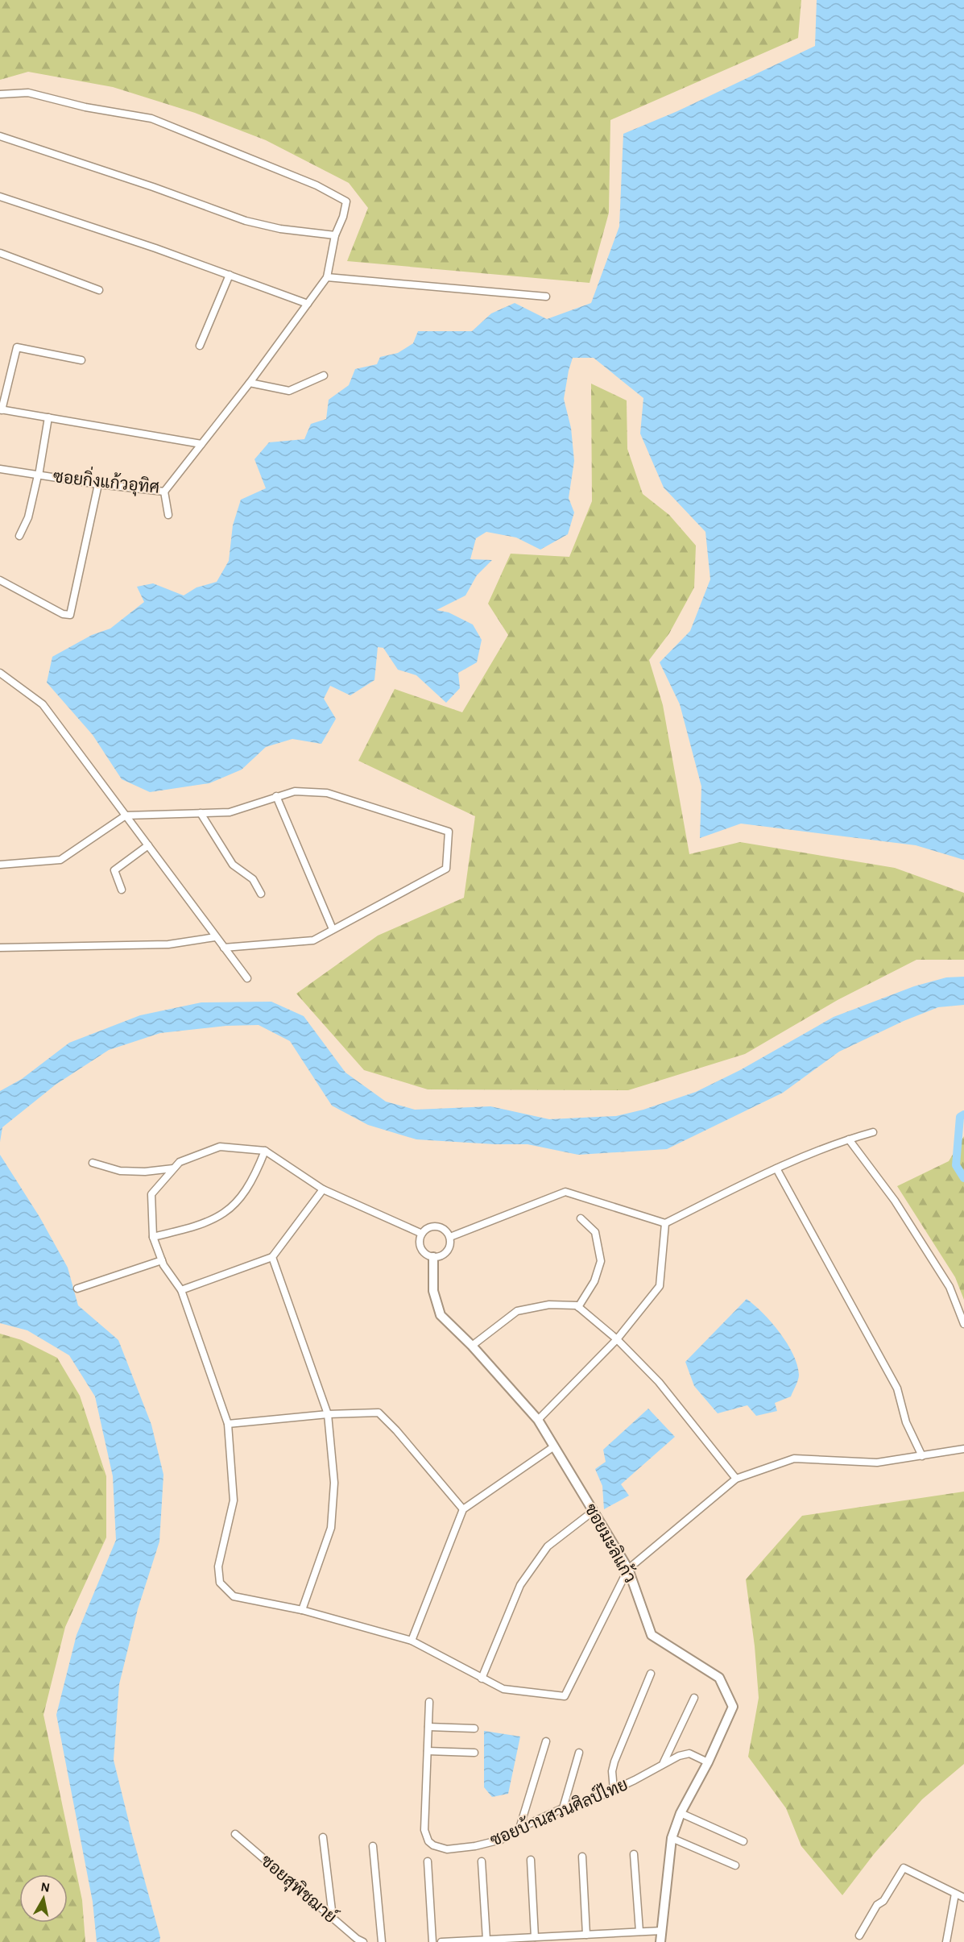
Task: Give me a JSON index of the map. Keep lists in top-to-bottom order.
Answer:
{
  "streets": {
    "street": [
      "ซอยกิ่งแก้วอุทิศ",
      "ซอยมะลิแก้ว",
      "ซอยบ้านสวนศิลป์ไทย",
      "ซอยสุพิชฌาย์"
    ]
  },
  "crossings": [
    ["ซอยมะลิแก้ว", "ซอยบ้านสวนศิลป์ไทย"]
  ],
  "north": "top"
}
